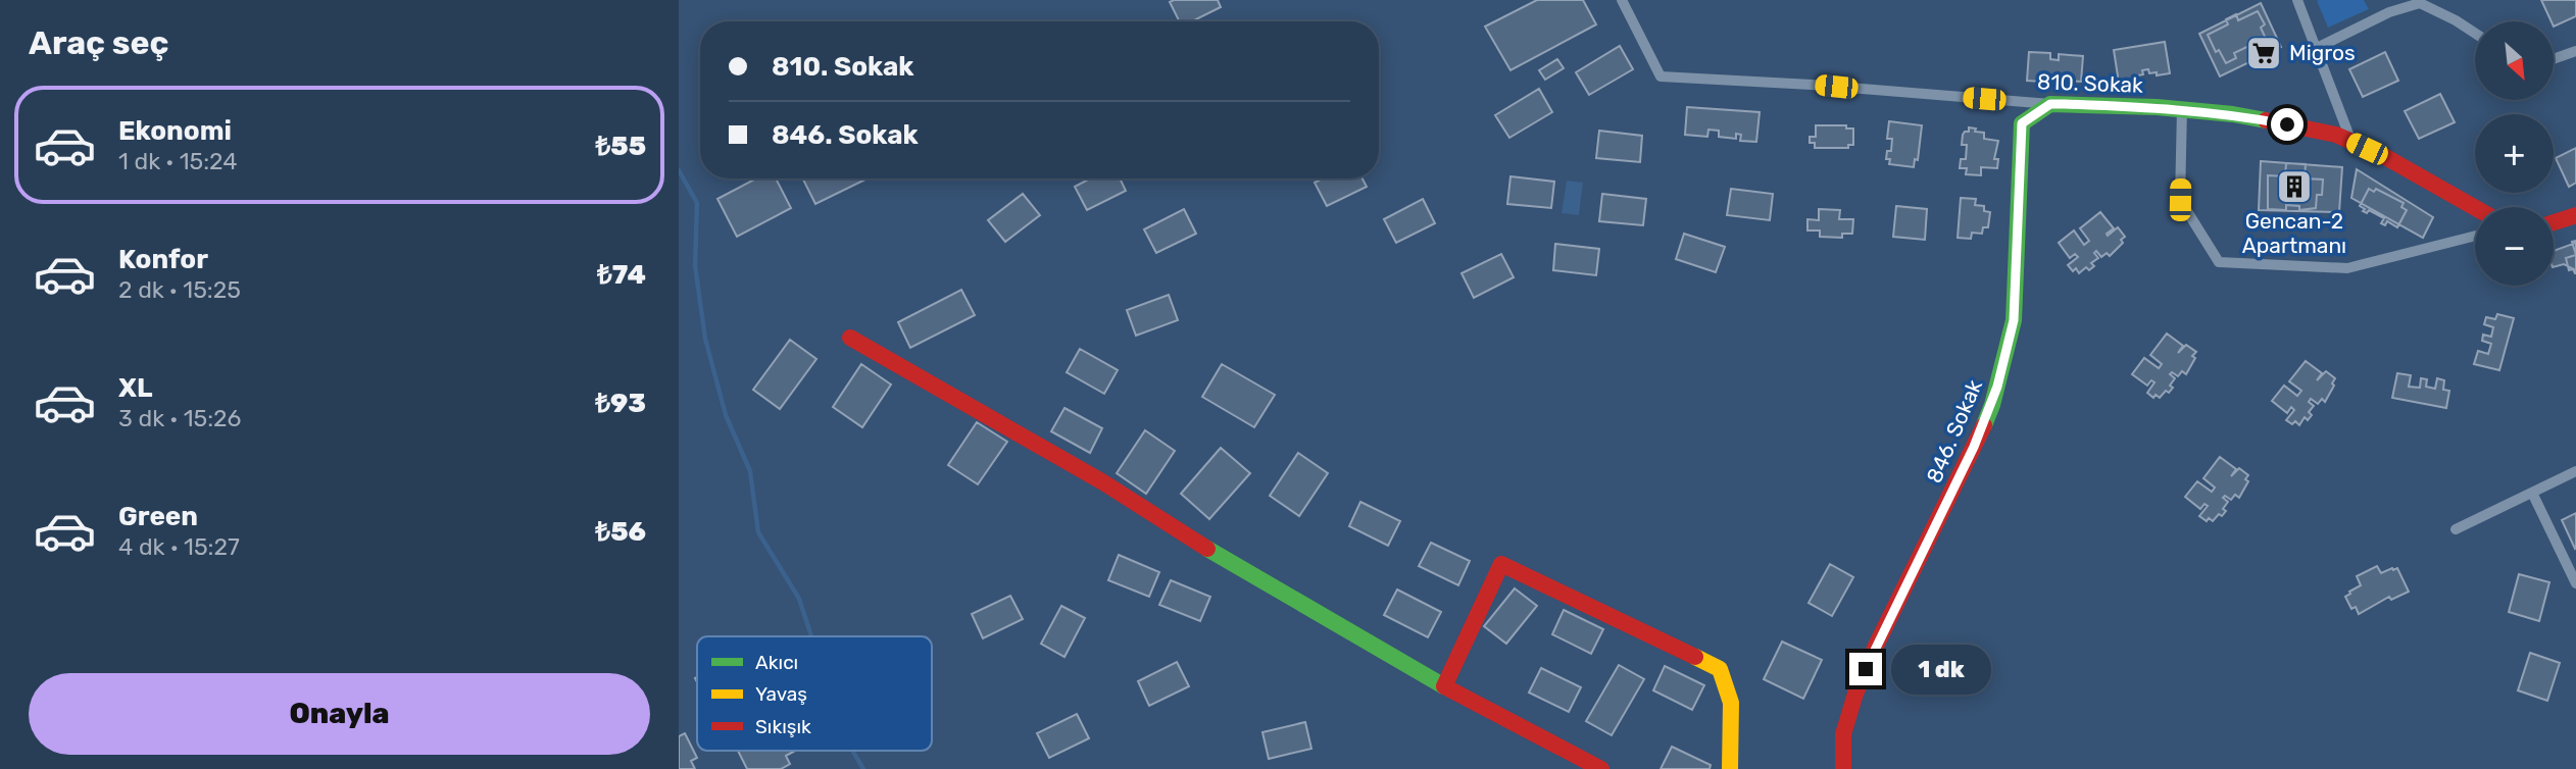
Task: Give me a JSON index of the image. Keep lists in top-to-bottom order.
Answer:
{
  "streets": {
    "street": ["810. Sokak", "846. Sokak"]
  },
  "crossings": [
    ["810. Sokak", "846. Sokak"]
  ],
  "places": {
    "supermarket": ["Migros"],
    "building": ["Gencan-2 Apartmanı"]
  },
  "legend": ["Akıcı", "Yavaş", "Sıkışık"],
  "north": "bottom right",
  "page": {
    "heading": "Araç seç",
    "map_buttons": ["+", "−"],
    "banner": ["810. Sokak", "846. Sokak"],
    "list": [
      {
        "name": "Ekonomi",
        "note": "1 dk · 15:24",
        "value": "₺55"
      },
      {
        "name": "Konfor",
        "note": "2 dk · 15:25",
        "value": "₺74"
      },
      {
        "name": "XL",
        "note": "3 dk · 15:26",
        "value": "₺93"
      },
      {
        "name": "Green",
        "note": "4 dk · 15:27",
        "value": "₺56"
      }
    ],
    "bubble": "1 dk",
    "buttons": "Onayla"
  }
}
